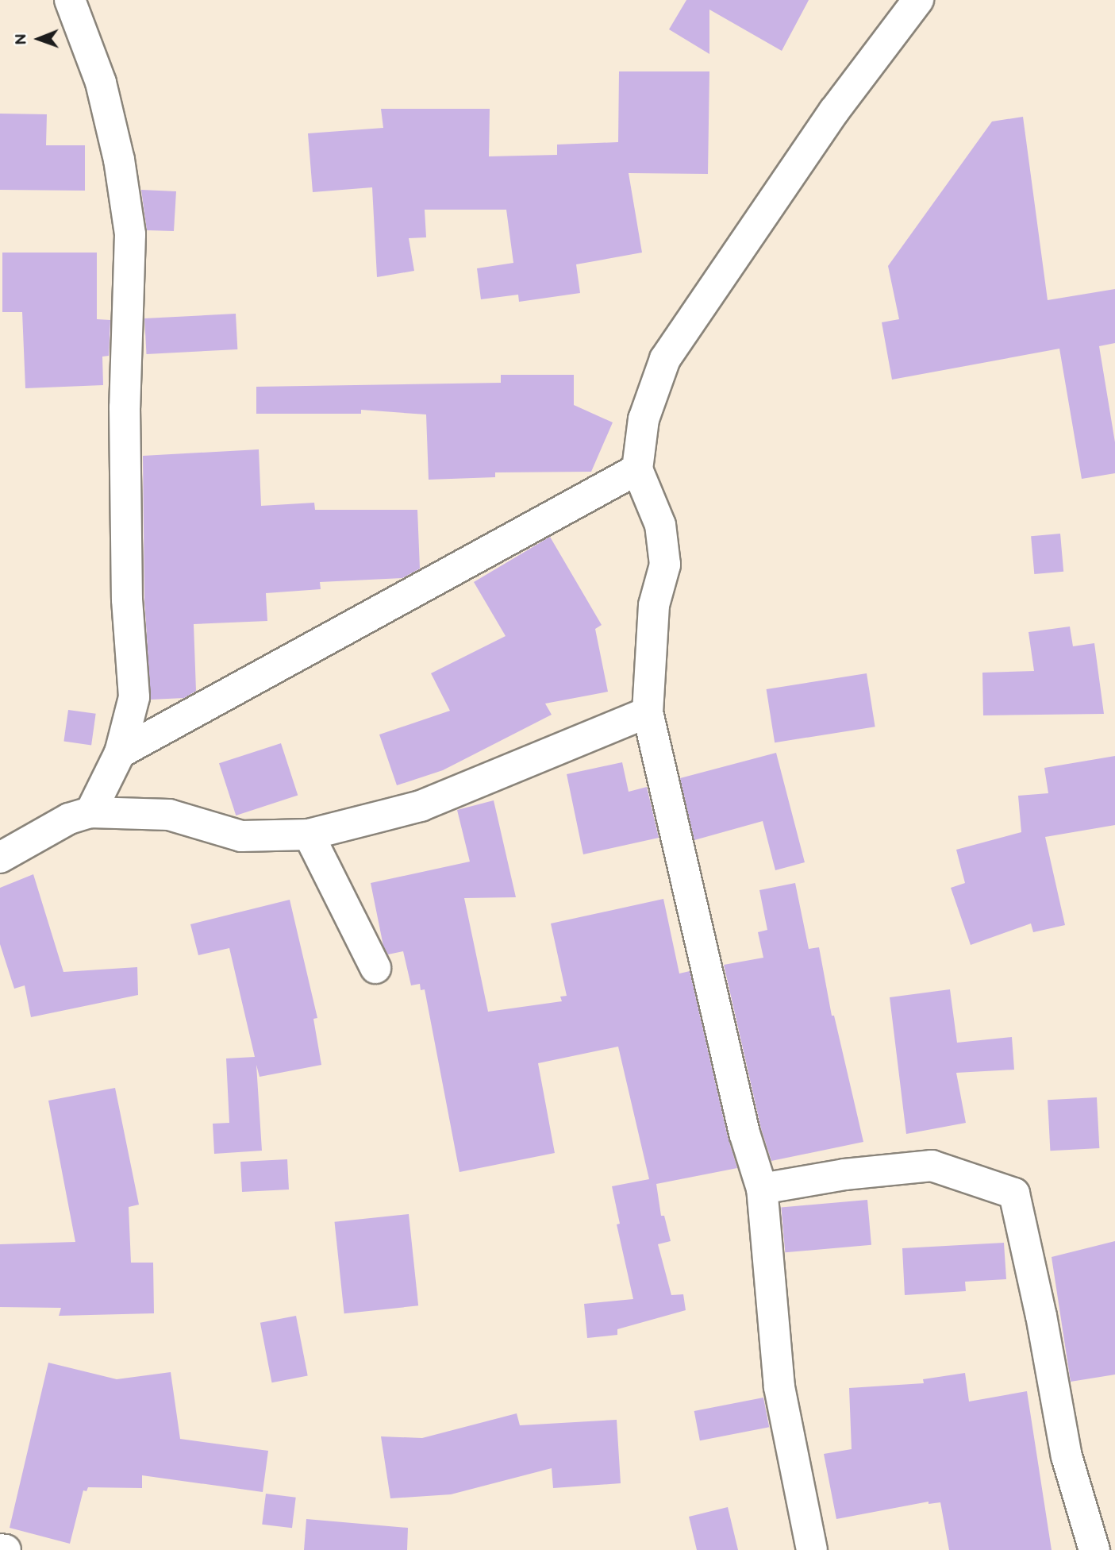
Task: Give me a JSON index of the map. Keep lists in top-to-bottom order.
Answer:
{
  "north": "left"
}
